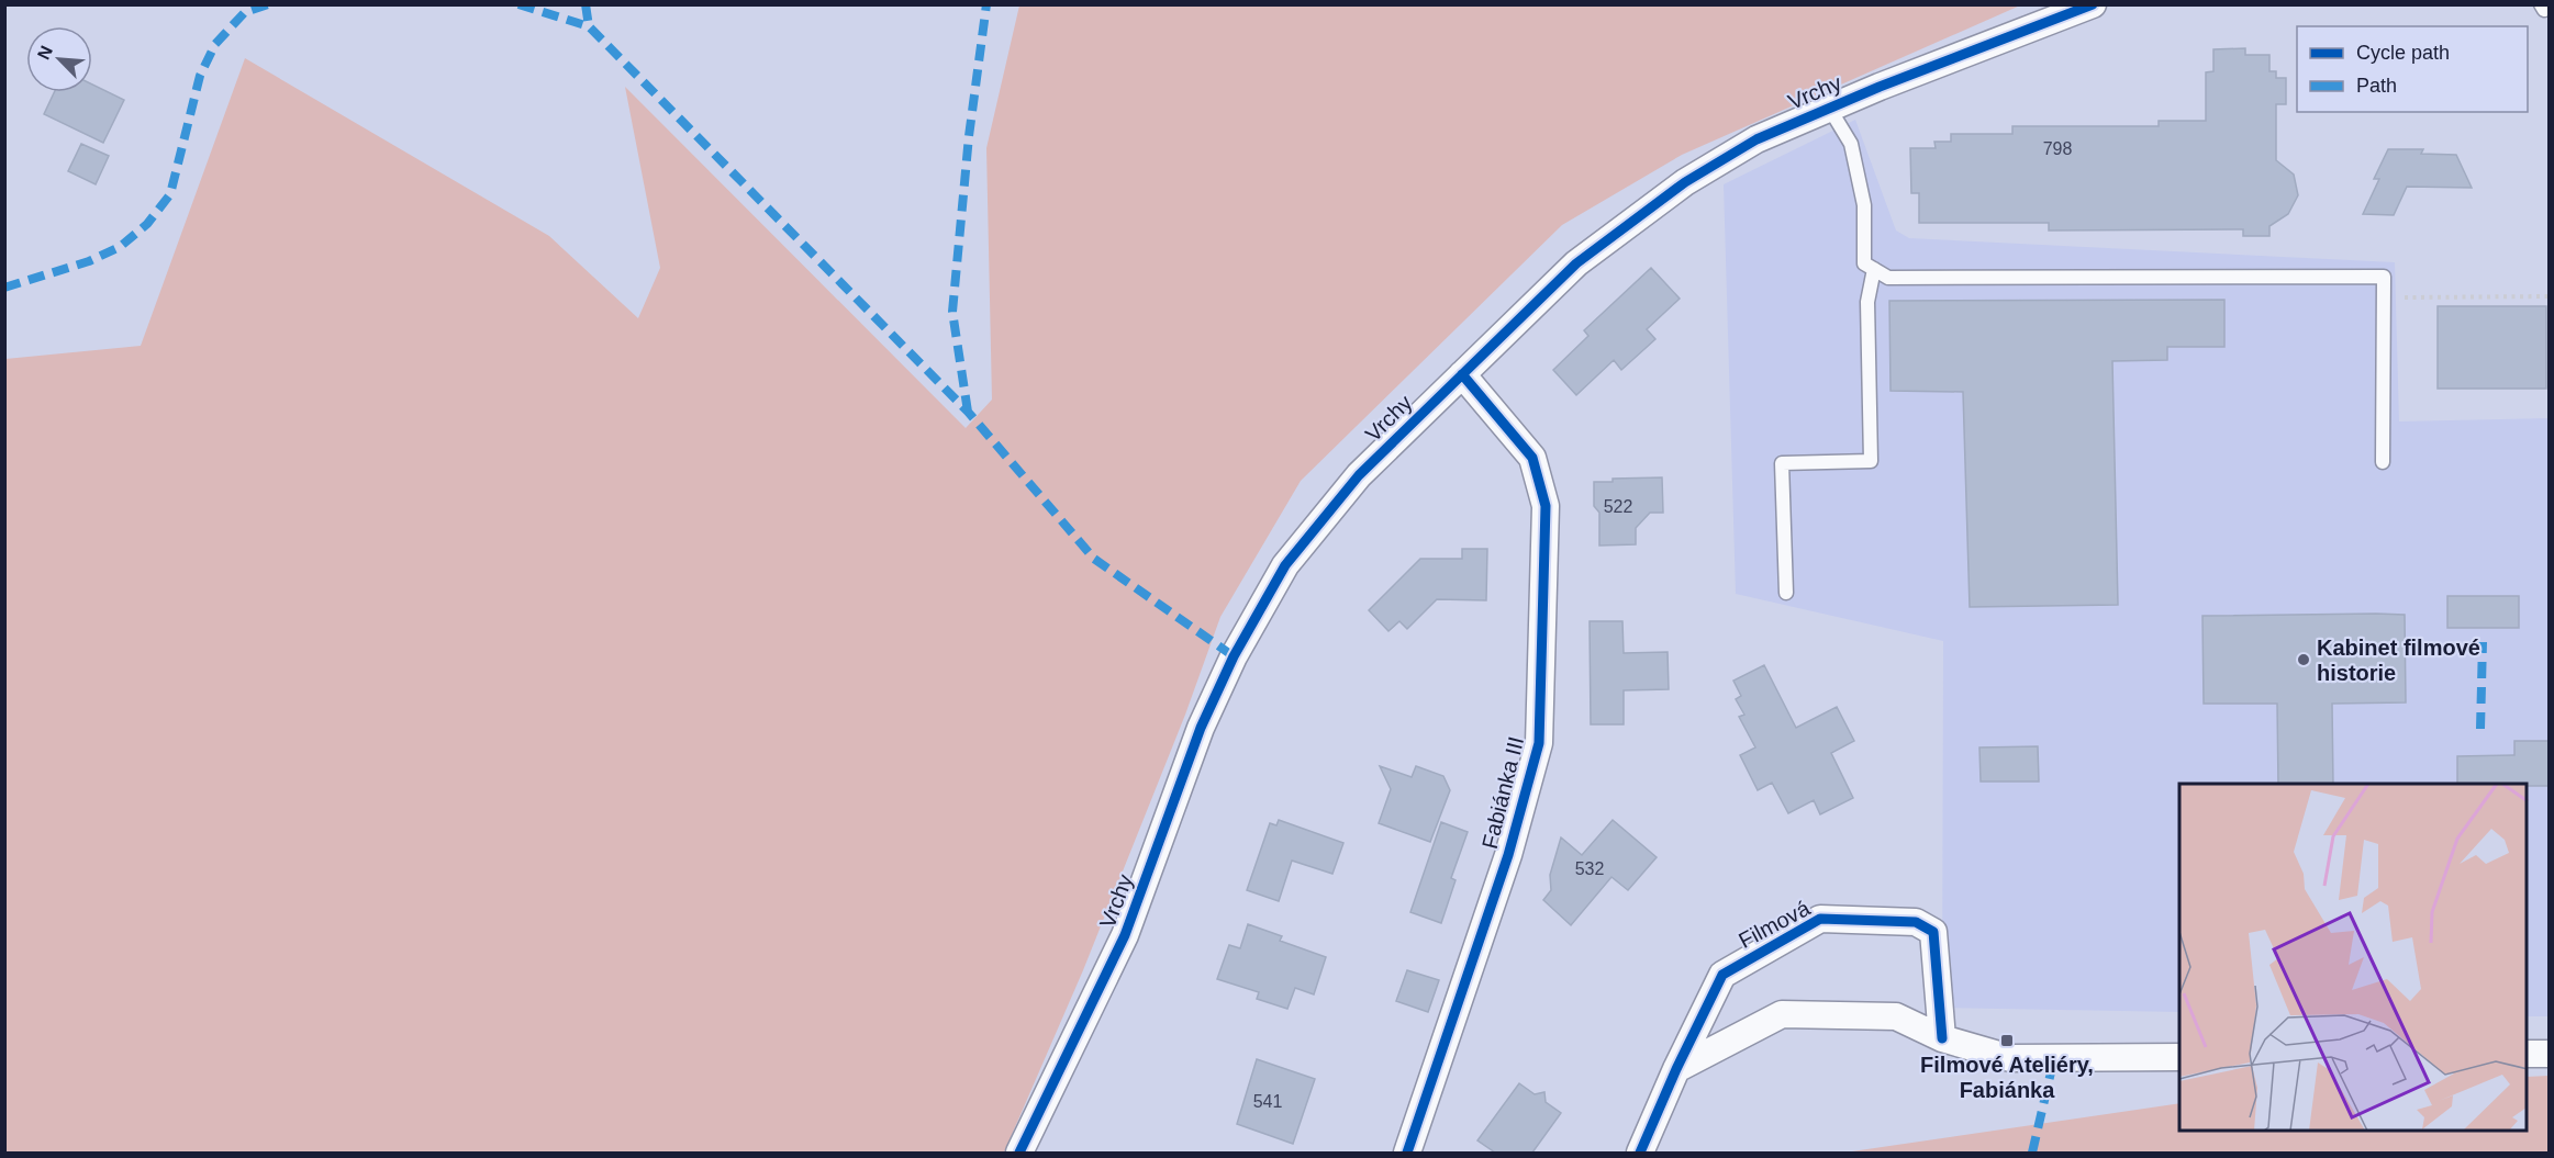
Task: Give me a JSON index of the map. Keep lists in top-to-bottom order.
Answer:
{
  "streets": {
    "street": ["Vrchy", "Fabiánka III", "Filmová"]
  },
  "crossings": [
    ["Vrchy", "Fabiánka III"]
  ],
  "places": {
    "other": ["Kabinet filmové historie"],
    "transit": ["Filmové Ateliéry, Fabiánka"]
  },
  "house_numbers": [
    "798",
    "522",
    "532",
    "541"
  ],
  "legend": ["Cycle path", "Path"],
  "north": "top left"
}
